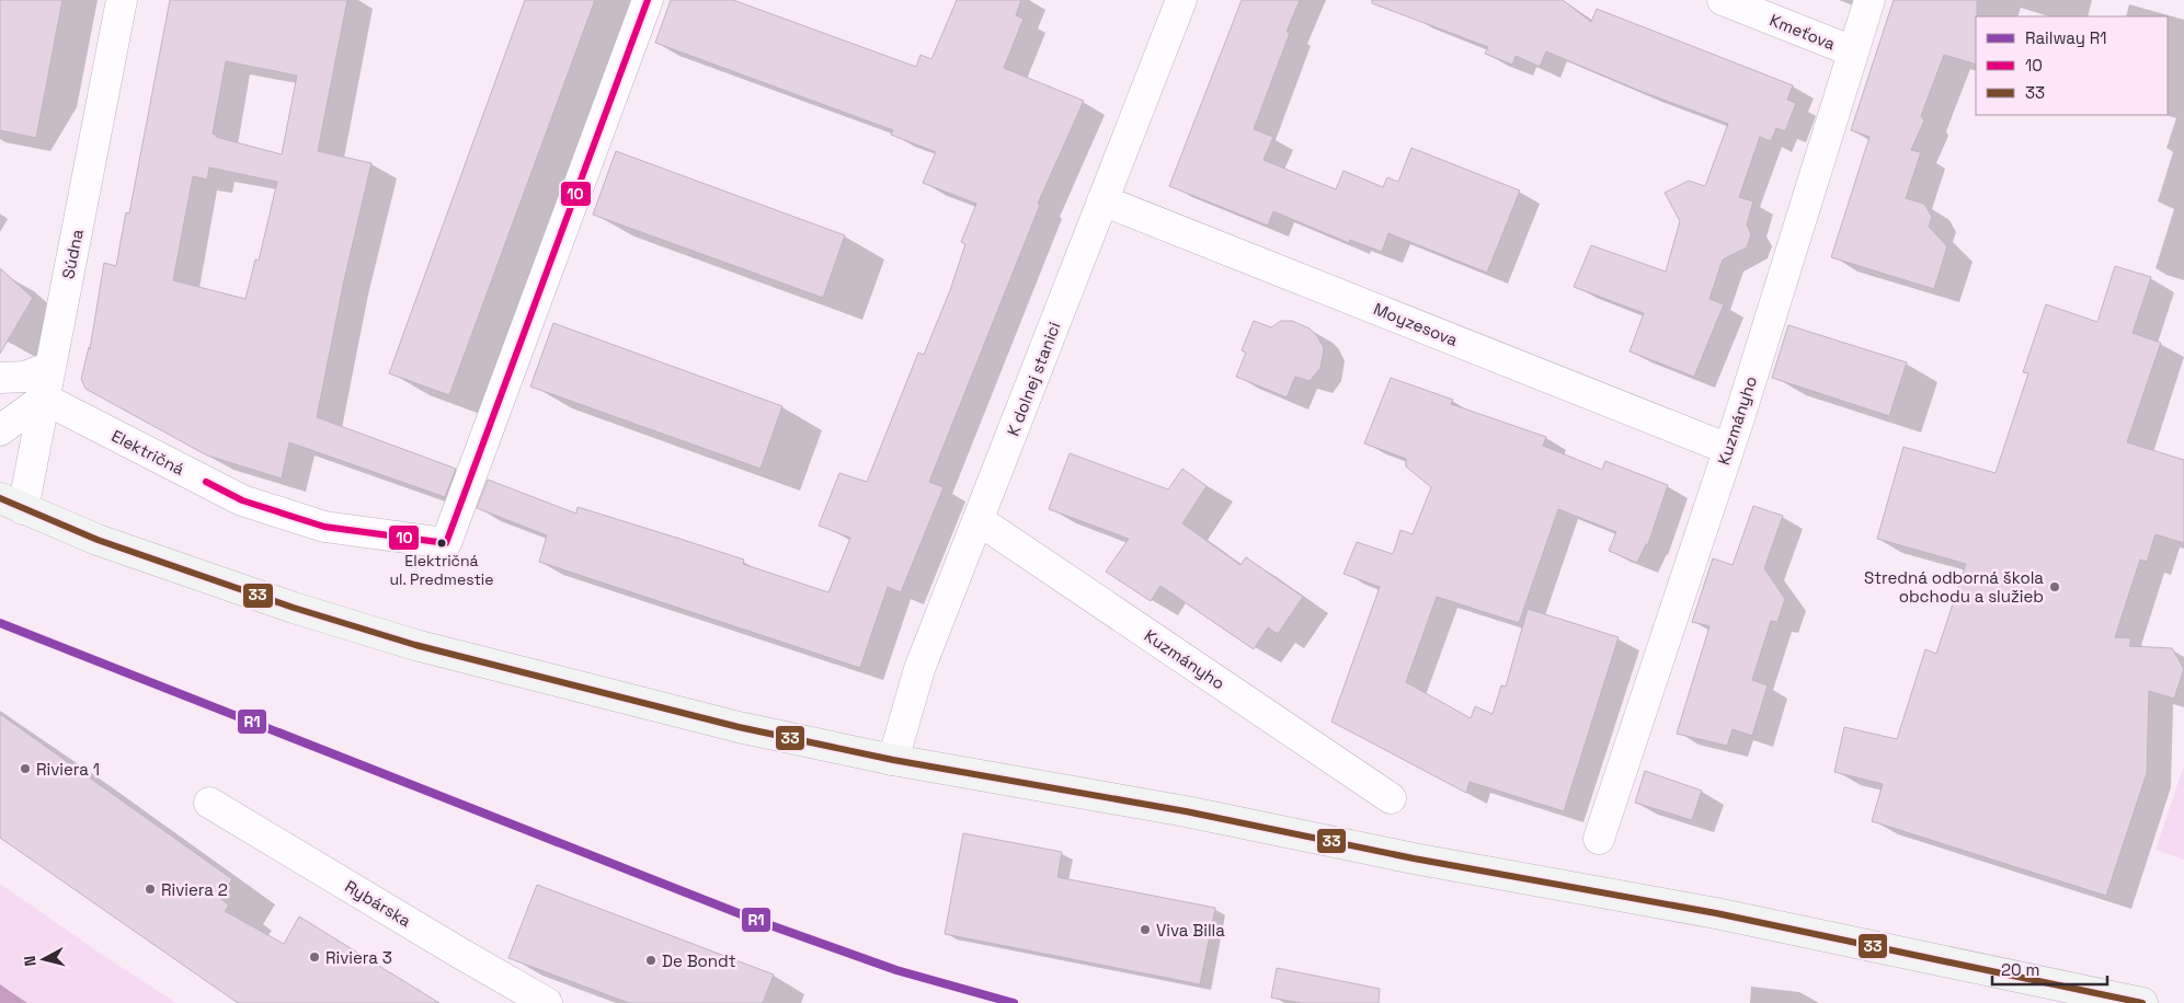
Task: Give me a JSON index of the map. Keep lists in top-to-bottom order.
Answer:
{
  "streets": {
    "street": [
      "Kmeťova",
      "Súdna",
      "Moyzesova",
      "K dolnej stanici",
      "Kuzmányho",
      "Električná",
      "Rybárska"
    ]
  },
  "crossings": [
    ["Kmeťova", "Kuzmányho"],
    ["Súdna", "Električná"],
    ["Moyzesova", "K dolnej stanici"],
    ["Moyzesova", "Kuzmányho"],
    ["K dolnej stanici", "Kuzmányho"]
  ],
  "places": [
    "Električná ul. Predmestie",
    "Stredná odborná škola obchodu a služieb",
    "Riviera 1",
    "Riviera 2",
    "Viva Billa",
    "Riviera 3",
    "De Bondt"
  ],
  "lines": ["transit line 10", "transit line 33", "rail line R1"],
  "legend": ["Railway R1", "10", "33"],
  "scale_bar": "20 m",
  "north": "left"
}
